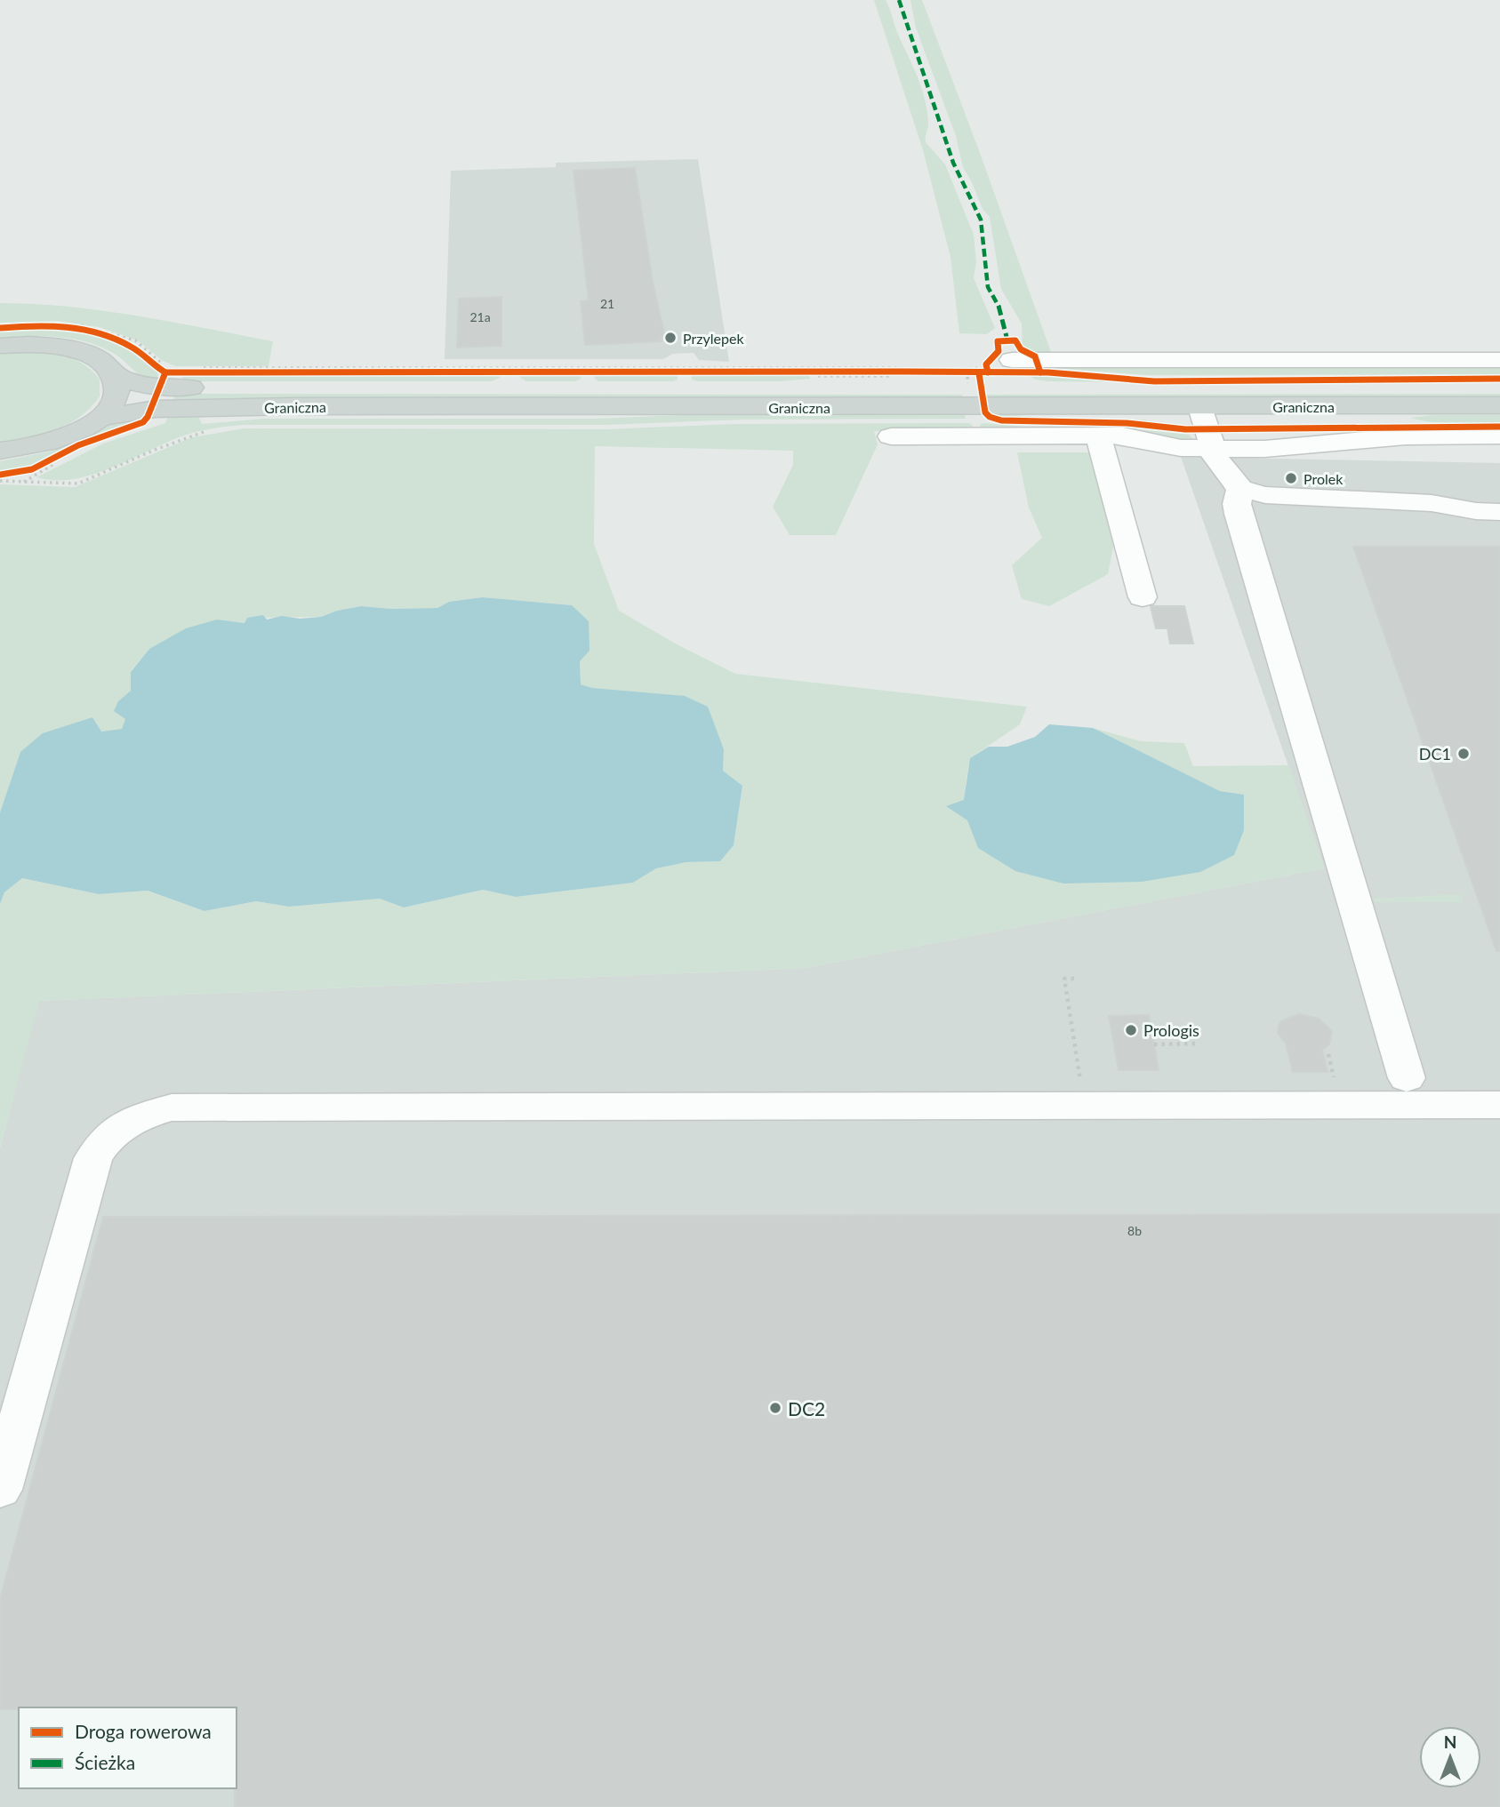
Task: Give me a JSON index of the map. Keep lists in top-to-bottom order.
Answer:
{
  "streets": {
    "main road": ["Graniczna"]
  },
  "places": [
    "Przylepek",
    "Prolek",
    "DC1",
    "Prologis",
    "DC2"
  ],
  "house_numbers": ["21", "21a", "8b"],
  "legend": ["Droga rowerowa", "Ścieżka"],
  "north": "top"
}
